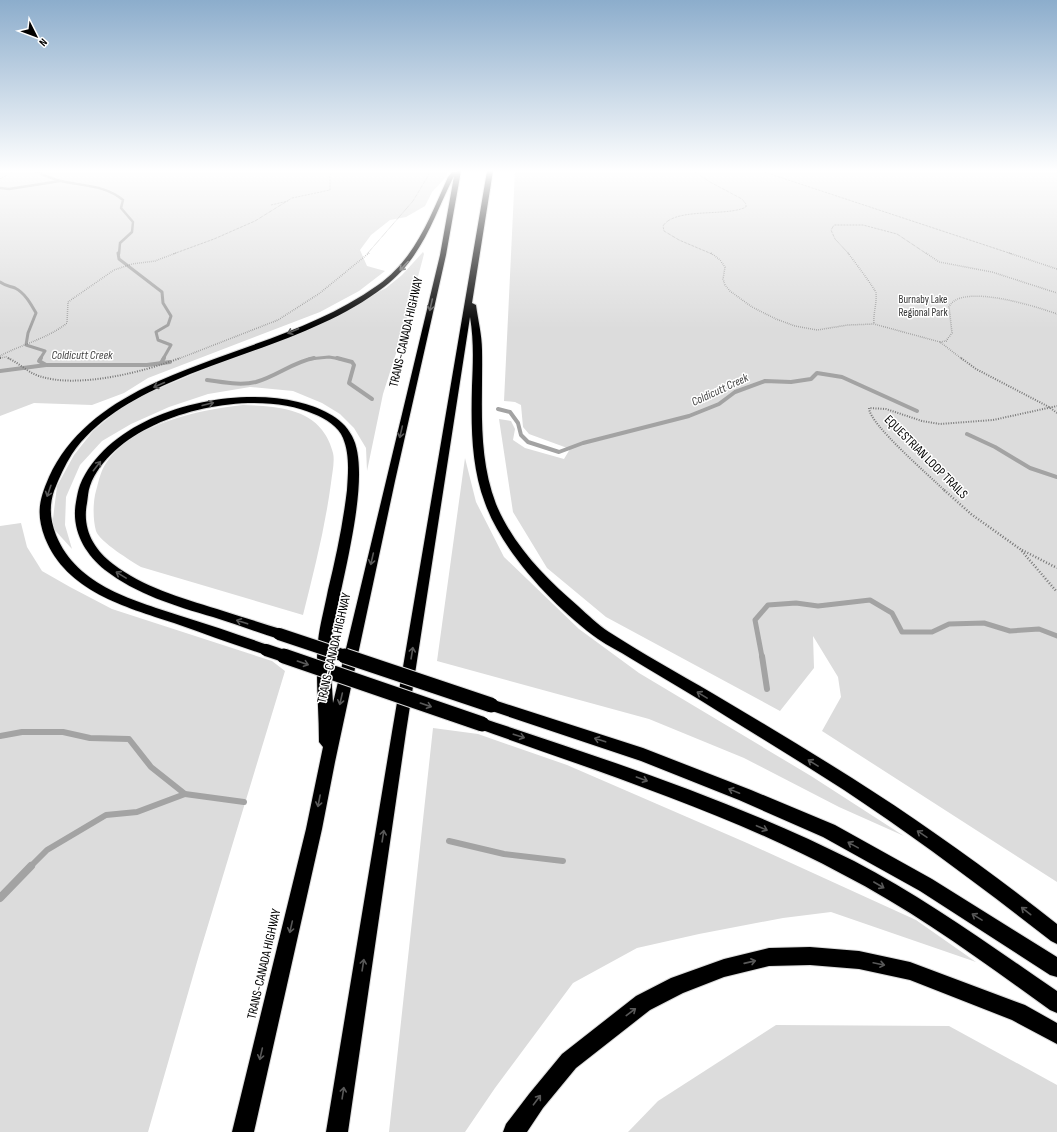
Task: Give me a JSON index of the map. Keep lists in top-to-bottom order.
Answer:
{
  "streets": {
    "highway": ["TRANS-CANADA HIGHWAY"],
    "path": ["EQUESTRIAN LOOP TRAILS"]
  },
  "water": ["Coldicutt Creek"],
  "parks": ["Burnaby Lake Regional Park"],
  "north": "bottom right"
}
